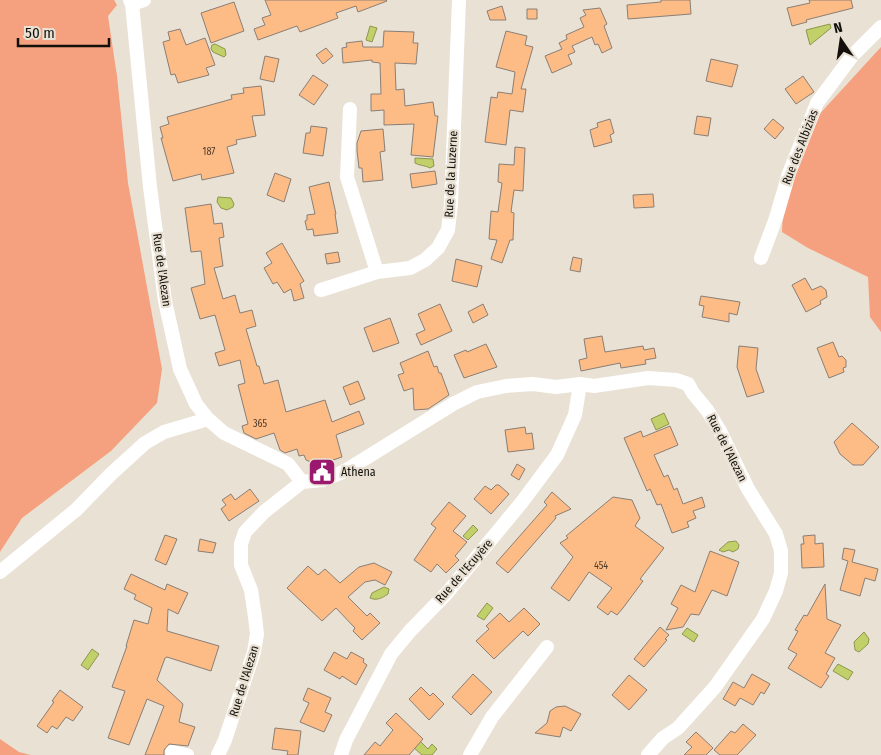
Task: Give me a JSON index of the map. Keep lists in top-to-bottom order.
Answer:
{
  "streets": {
    "street": [
      "Rue des Albizias",
      "Rue de la Luzerne",
      "Rue de l'Alezan",
      "Rue de l'Ecuyère"
    ]
  },
  "crossings": [
    ["Rue de l'Alezan", "Rue de l'Ecuyère"]
  ],
  "places": {
    "public building": ["Athena"]
  },
  "house_numbers": ["187", "365", "454"],
  "scale_bar": "50 m",
  "north": "top"
}
